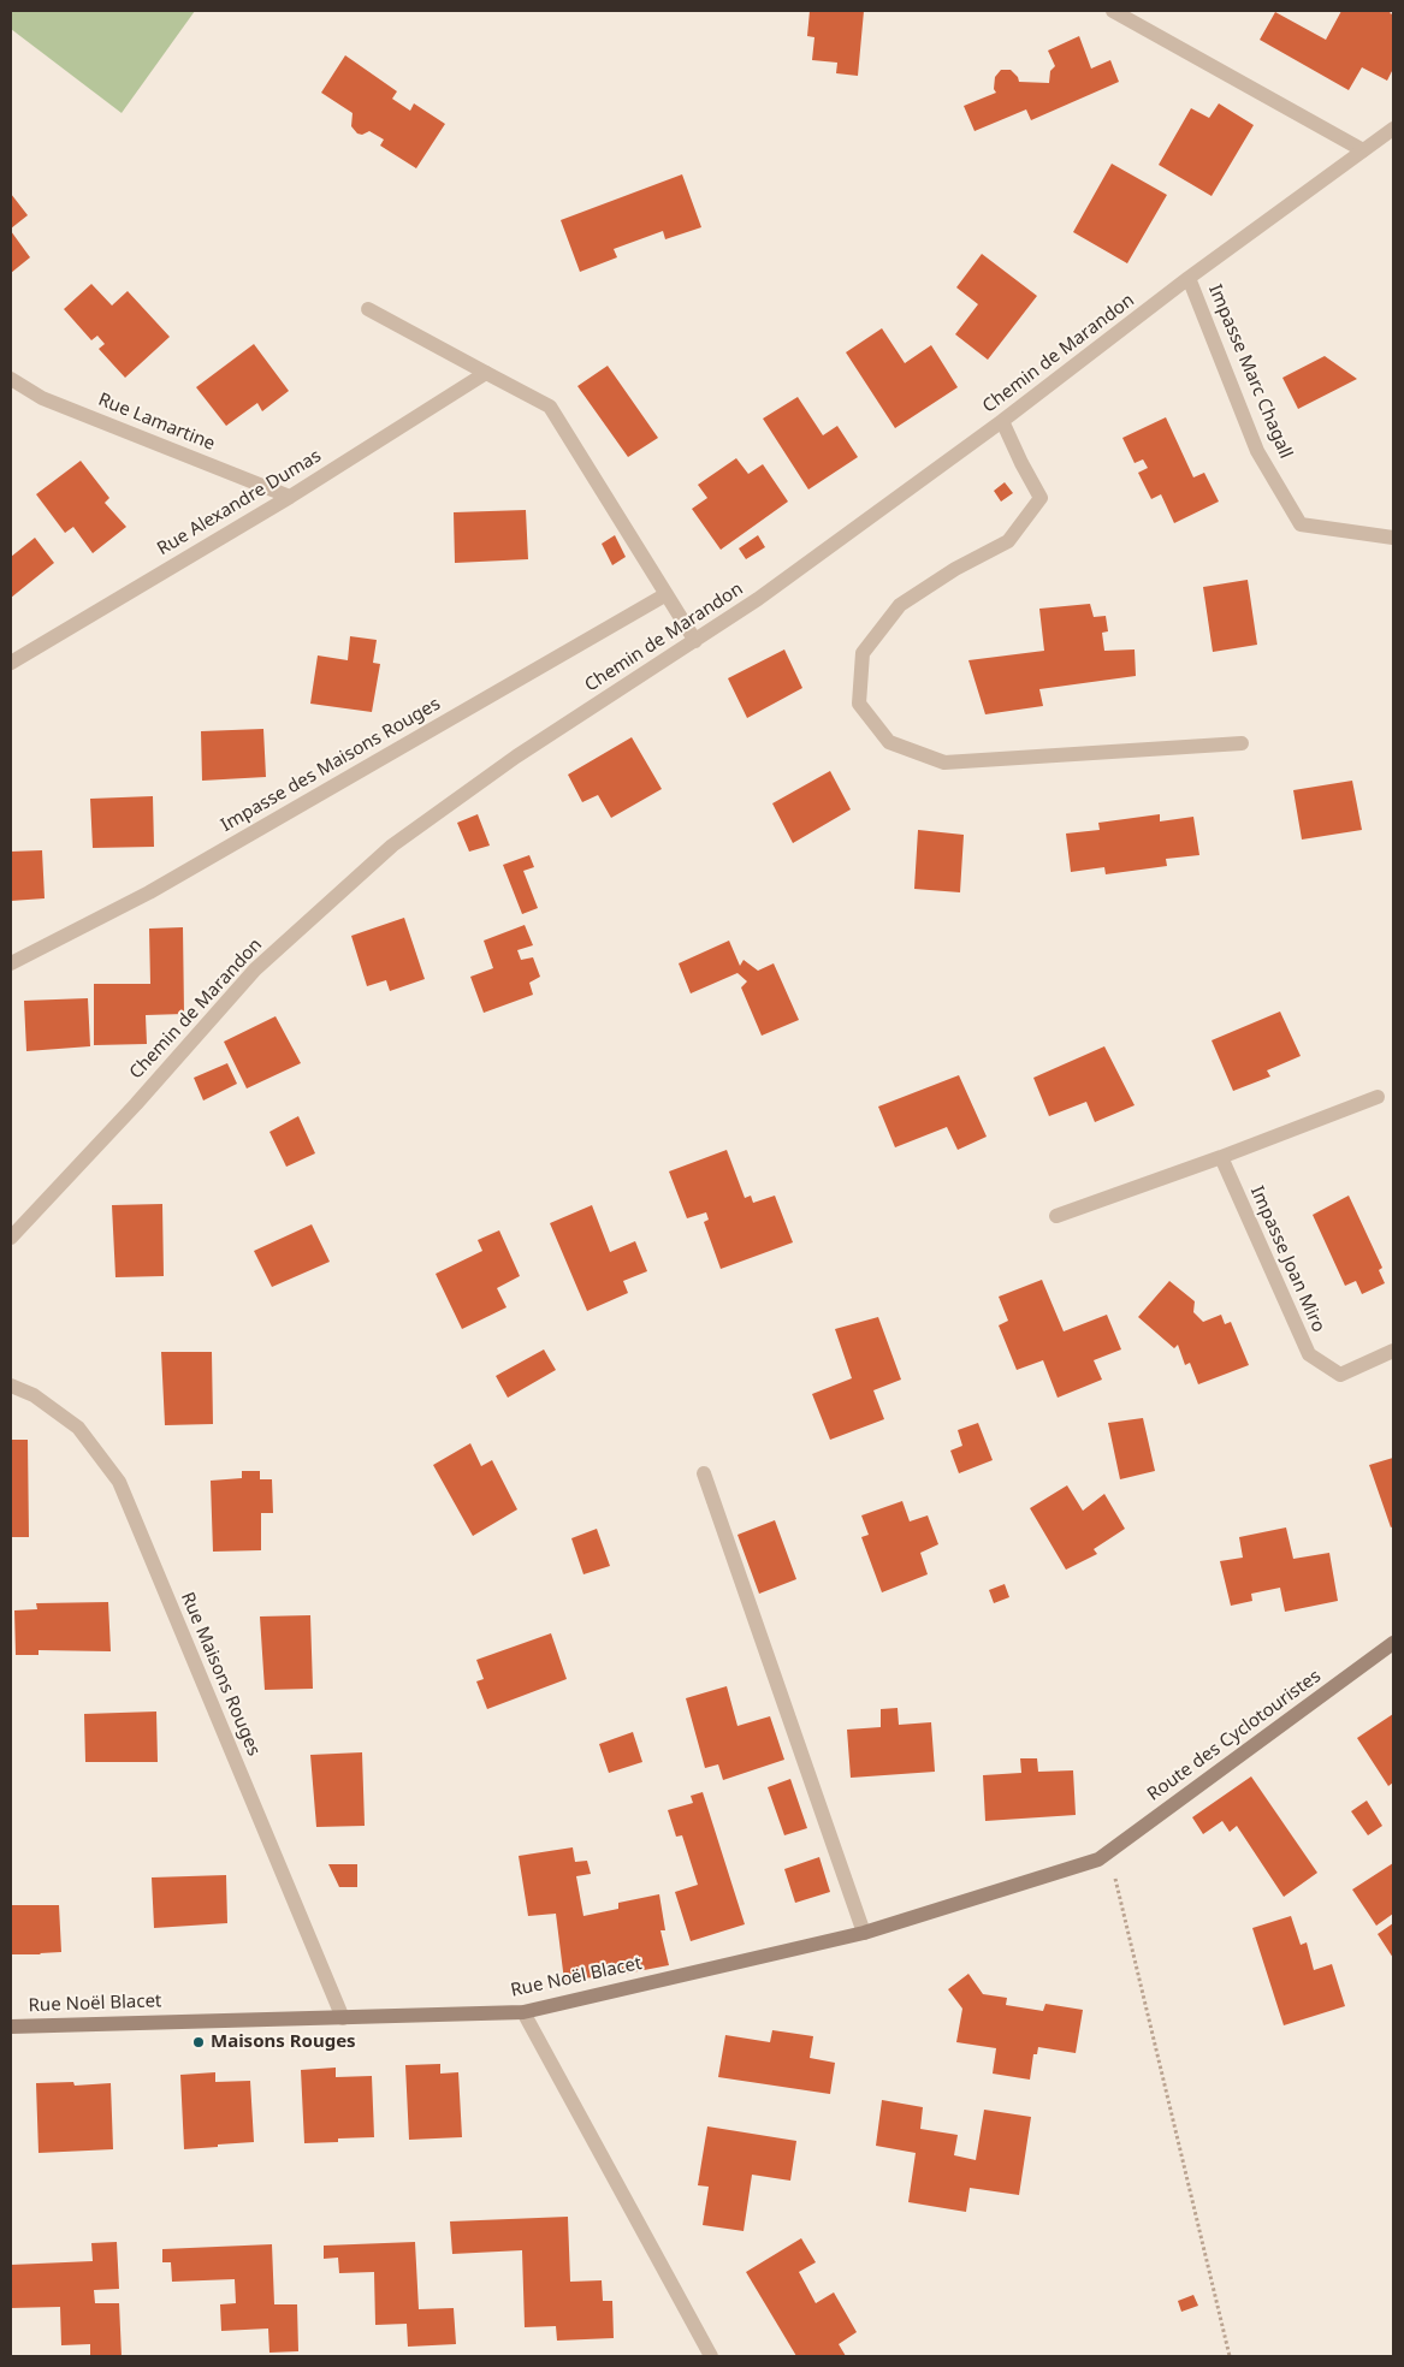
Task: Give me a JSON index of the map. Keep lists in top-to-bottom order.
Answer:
{
  "streets": {
    "street": [
      "Chemin de Marandon",
      "Impasse Marc Chagall",
      "Rue Lamartine",
      "Rue Alexandre Dumas",
      "Impasse des Maisons Rouges",
      "Impasse Joan Miro",
      "Rue Maisons Rouges",
      "Route des Cyclotouristes",
      "Rue Noël Blacet"
    ]
  },
  "crossings": [
    ["Chemin de Marandon", "Impasse Marc Chagall"],
    ["Rue Lamartine", "Rue Alexandre Dumas"],
    ["Rue Maisons Rouges", "Rue Noël Blacet"],
    ["Route des Cyclotouristes", "Rue Noël Blacet"]
  ],
  "places": ["Maisons Rouges"]
}
